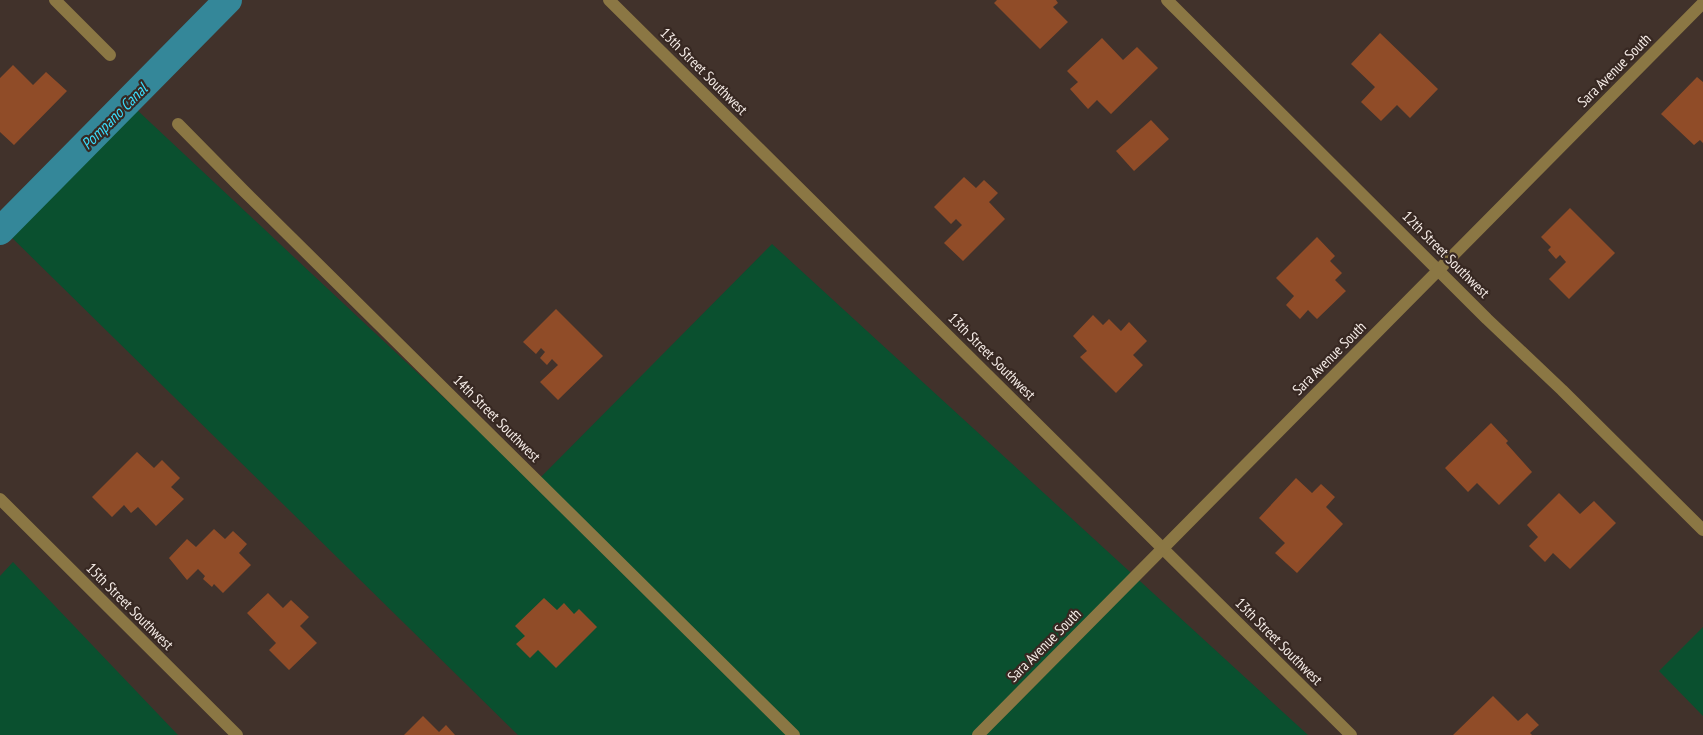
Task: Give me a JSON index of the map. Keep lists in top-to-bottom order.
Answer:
{
  "streets": {
    "street": [
      "Sara Avenue South",
      "13th Street Southwest",
      "12th Street Southwest",
      "14th Street Southwest",
      "15th Street Southwest"
    ]
  },
  "crossings": [
    ["Sara Avenue South", "13th Street Southwest"],
    ["Sara Avenue South", "12th Street Southwest"]
  ],
  "water": ["Pompano Canal"]
}
